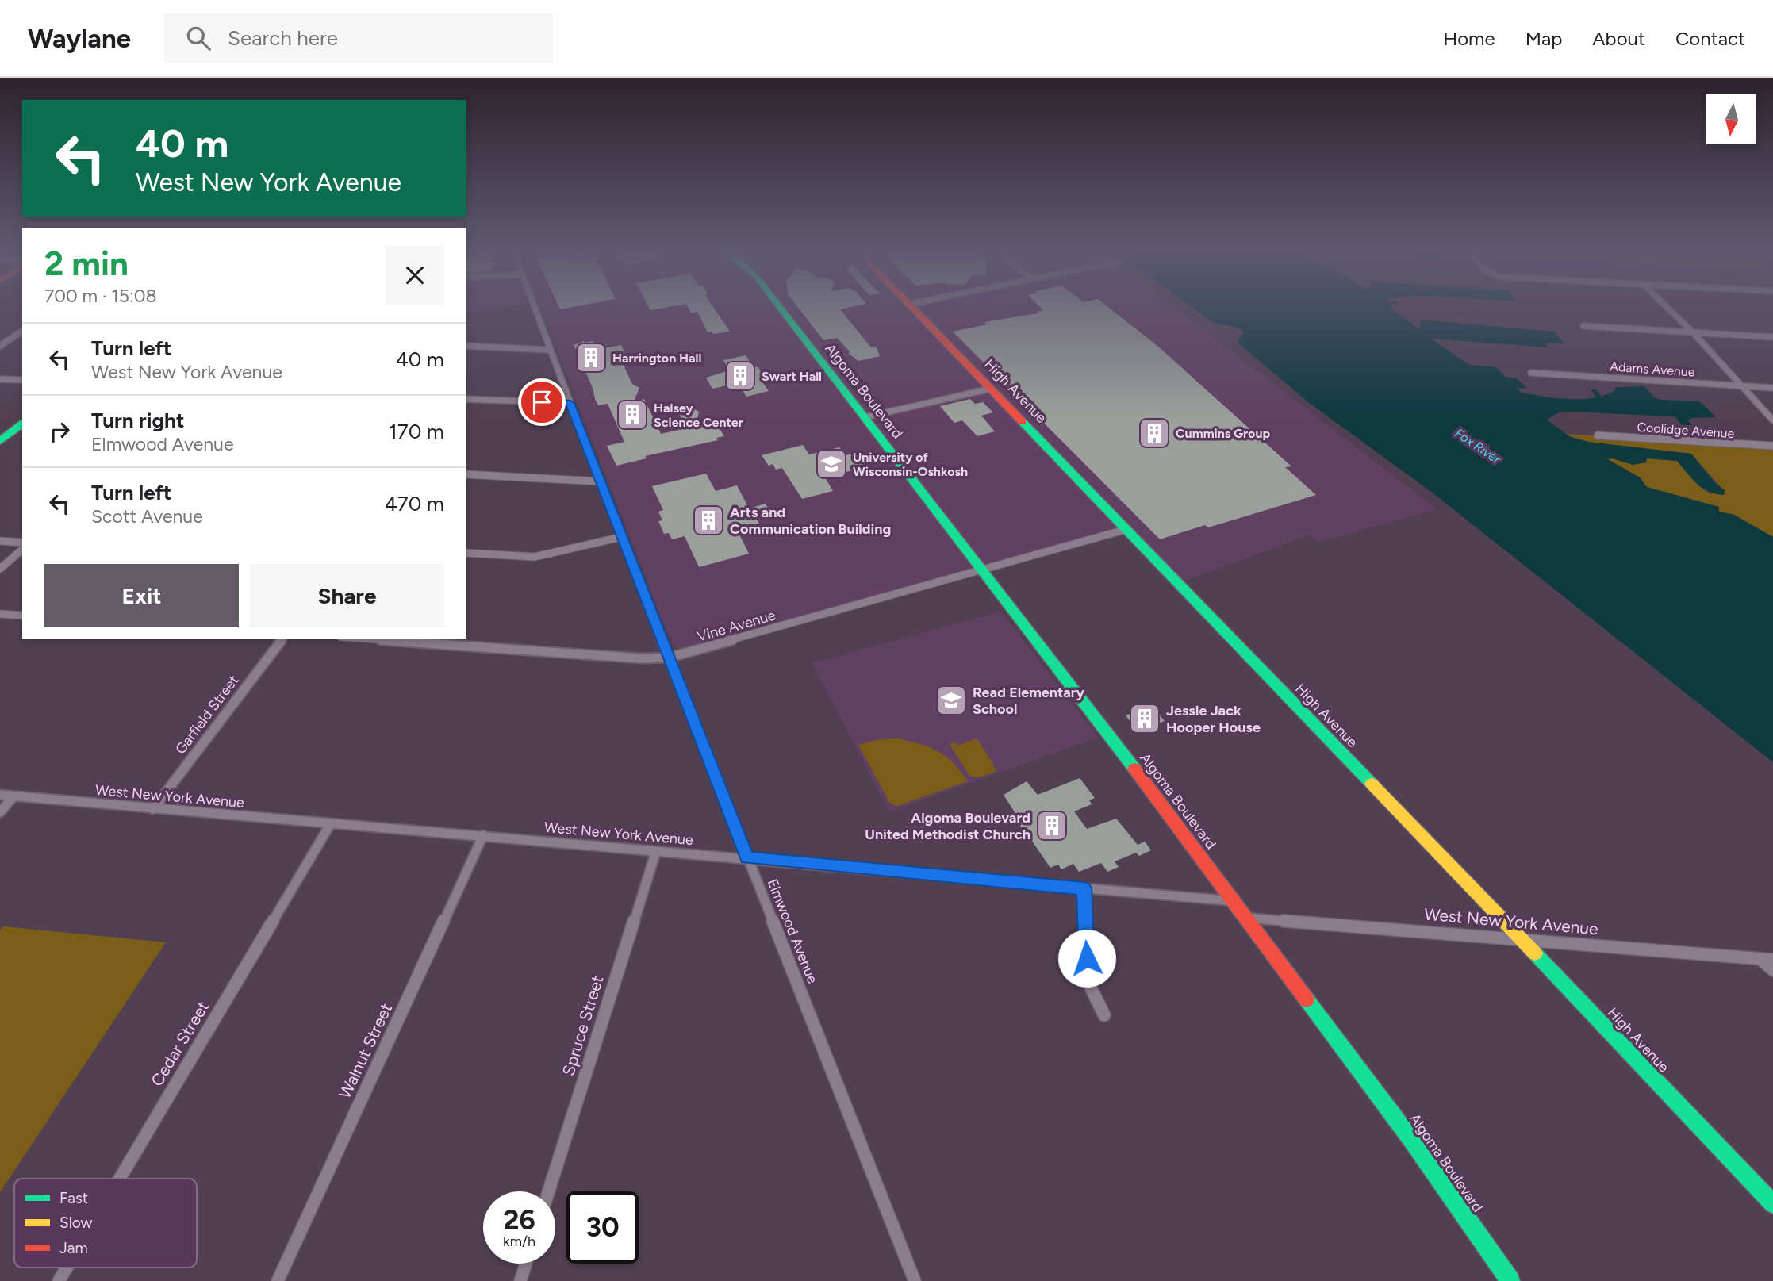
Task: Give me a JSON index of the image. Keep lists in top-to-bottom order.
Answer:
{
  "streets": {
    "main road": ["Algoma Boulevard", "High Avenue"],
    "street": [
      "Adams Avenue",
      "Coolidge Avenue",
      "Vine Avenue",
      "Garfield Street",
      "West New York Avenue",
      "Elmwood Avenue",
      "Spruce Street",
      "Cedar Street",
      "Walnut Street"
    ]
  },
  "crossings": [
    ["Algoma Boulevard", "Vine Avenue"],
    ["Algoma Boulevard", "West New York Avenue"],
    ["High Avenue", "Vine Avenue"],
    ["High Avenue", "West New York Avenue"],
    ["Vine Avenue", "Elmwood Avenue"],
    ["Garfield Street", "West New York Avenue"],
    ["West New York Avenue", "Elmwood Avenue"],
    ["West New York Avenue", "Spruce Street"],
    ["West New York Avenue", "Cedar Street"],
    ["West New York Avenue", "Walnut Street"]
  ],
  "water": ["Fox River"],
  "places": {
    "building": [
      "Harrington Hall",
      "Swart Hall",
      "Halsey Science Center",
      "Cummins Group",
      "Arts and Communication Building",
      "Jessie Jack Hooper House",
      "Algoma Boulevard United Methodist Church"
    ],
    "school or university": ["University of Wisconsin-Oshkosh", "Read Elementary School"]
  },
  "legend": ["Fast", "Slow", "Jam"],
  "north": "bottom",
  "page": {
    "header": "Waylane",
    "search": "Search here",
    "nav": [
      "Home",
      "Map",
      "About",
      "Contact"
    ],
    "turn": ["40 m", "West New York Avenue"],
    "heading": ["2 min", "700 m · 15:08"],
    "list": [
      {
        "name": "Turn left",
        "note": "West New York Avenue",
        "value": "40 m"
      },
      {
        "name": "Turn right",
        "note": "Elmwood Avenue",
        "value": "170 m"
      },
      {
        "name": "Turn left",
        "note": "Scott Avenue",
        "value": "470 m"
      }
    ],
    "buttons": ["Exit", "Share"],
    "speed": "26 km/h",
    "limit": "30"
  }
}
